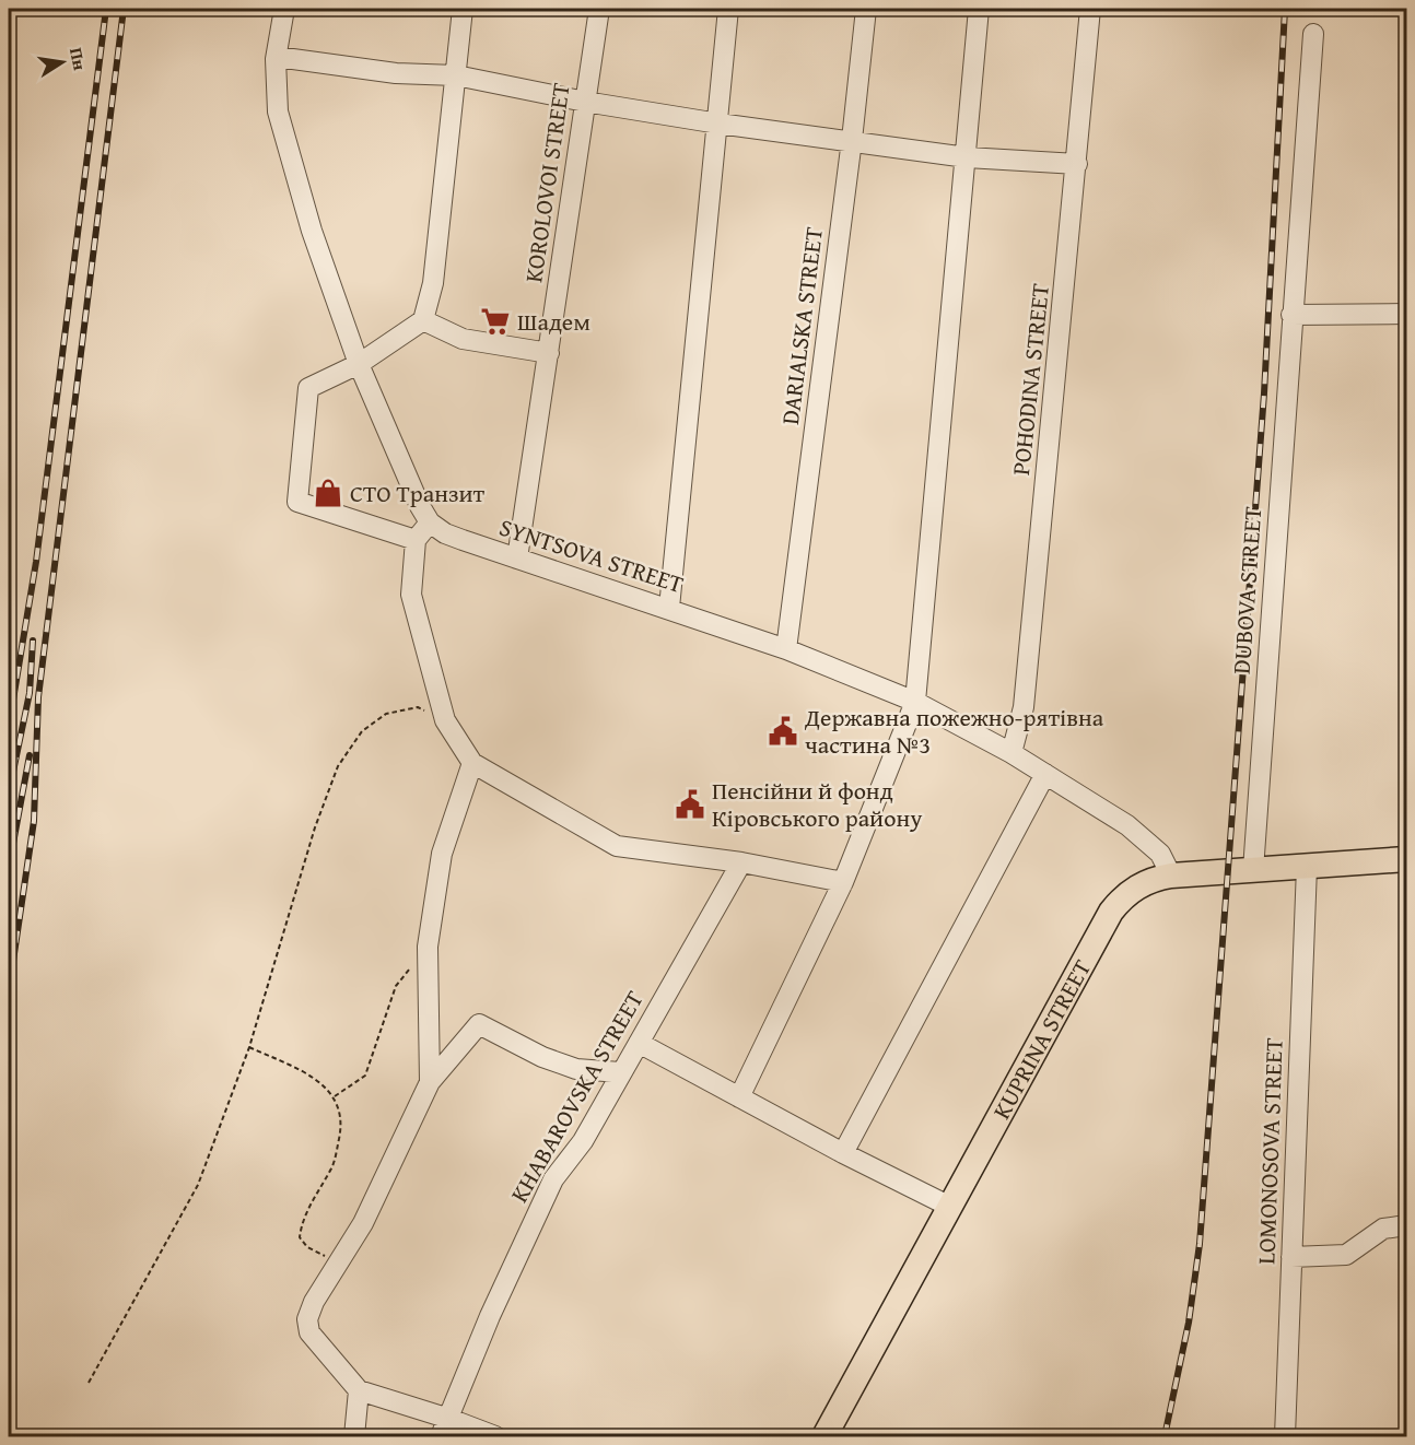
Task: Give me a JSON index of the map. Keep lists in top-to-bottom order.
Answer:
{
  "streets": {
    "main road": ["KUPRINA STREET"],
    "street": [
      "KOROLOVOI STREET",
      "DARIALSKA STREET",
      "POHODINA STREET",
      "SYNTSOVA STREET",
      "DUBOVA STREET",
      "KHABAROVSKA STREET",
      "LOMONOSOVA STREET"
    ]
  },
  "crossings": [
    ["KOROLOVOI STREET", "SYNTSOVA STREET"],
    ["DARIALSKA STREET", "SYNTSOVA STREET"],
    ["POHODINA STREET", "SYNTSOVA STREET"],
    ["SYNTSOVA STREET", "KUPRINA STREET"],
    ["DUBOVA STREET", "KUPRINA STREET"],
    ["KUPRINA STREET", "LOMONOSOVA STREET"]
  ],
  "places": {
    "supermarket": ["Шадем"],
    "shop": ["СТО Транзит"],
    "public building": ["Державна пожежно-рятівна частина №3", "Пенсійни й фонд Кіровського району"]
  },
  "north": "right"
}
